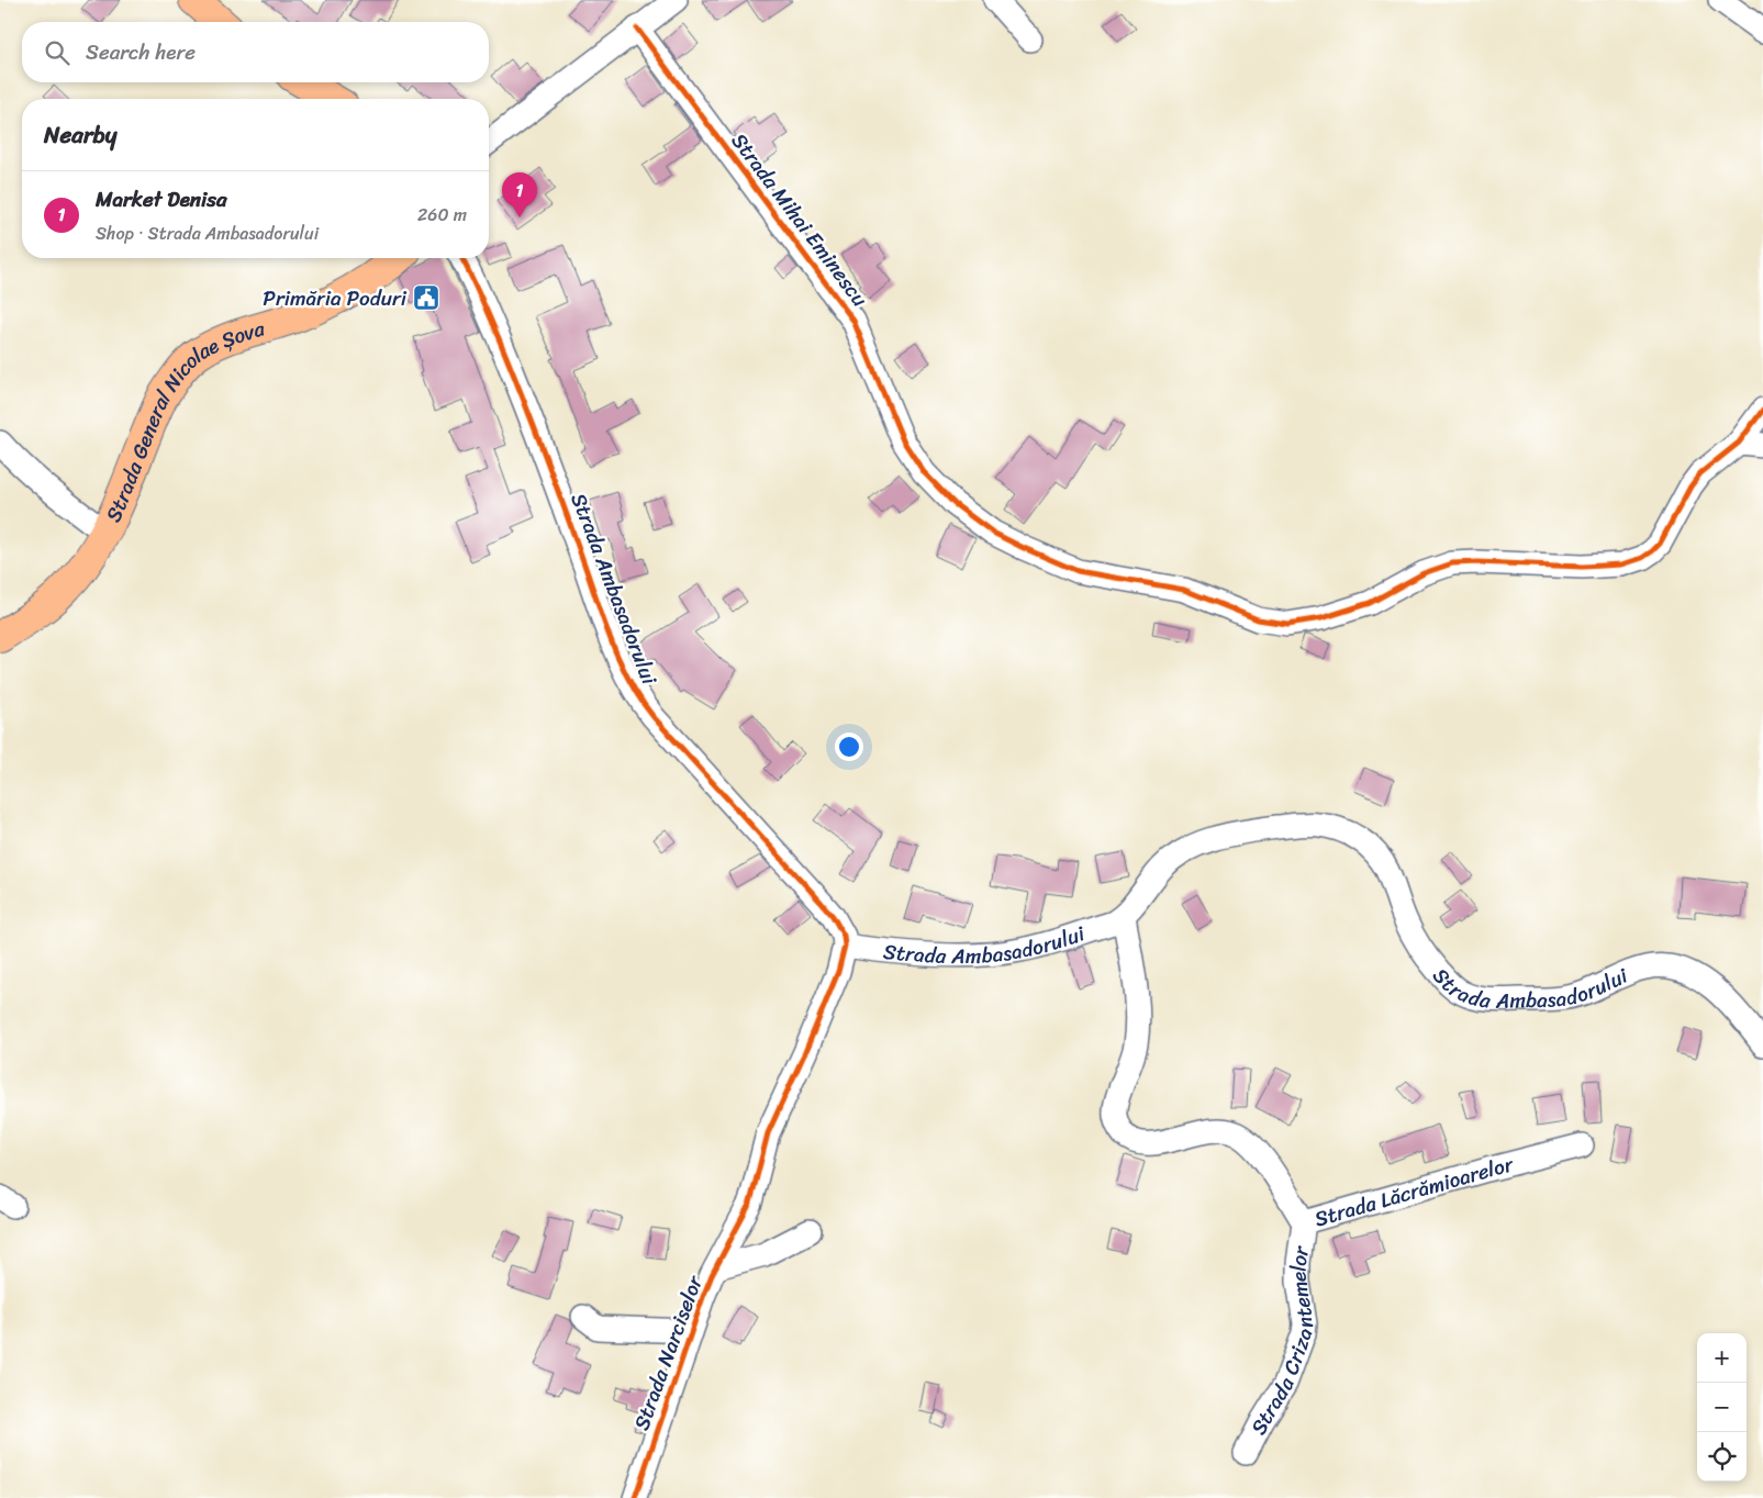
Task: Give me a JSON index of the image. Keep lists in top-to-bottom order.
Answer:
{
  "streets": {
    "main road": ["Strada General Nicolae Șova"],
    "street": [
      "Strada Mihai Eminescu",
      "Strada Ambasadorului",
      "Strada Lăcrămioarelor",
      "Strada Crizantemelor",
      "Strada Narciselor"
    ]
  },
  "crossings": [
    ["Strada Ambasadorului", "Strada Lăcrămioarelor"],
    ["Strada Ambasadorului", "Strada Narciselor"],
    ["Strada Lăcrămioarelor", "Strada Crizantemelor"]
  ],
  "places": {
    "public building": ["Primăria Poduri"]
  },
  "page": {
    "search": "Search here",
    "heading": "Nearby",
    "list": [
      {
        "mark": "1",
        "name": "Market Denisa",
        "note": "Shop · Strada Ambasadorului",
        "value": "260 m"
      }
    ],
    "pins": "1",
    "map_buttons": ["+", "−"]
  }
}
